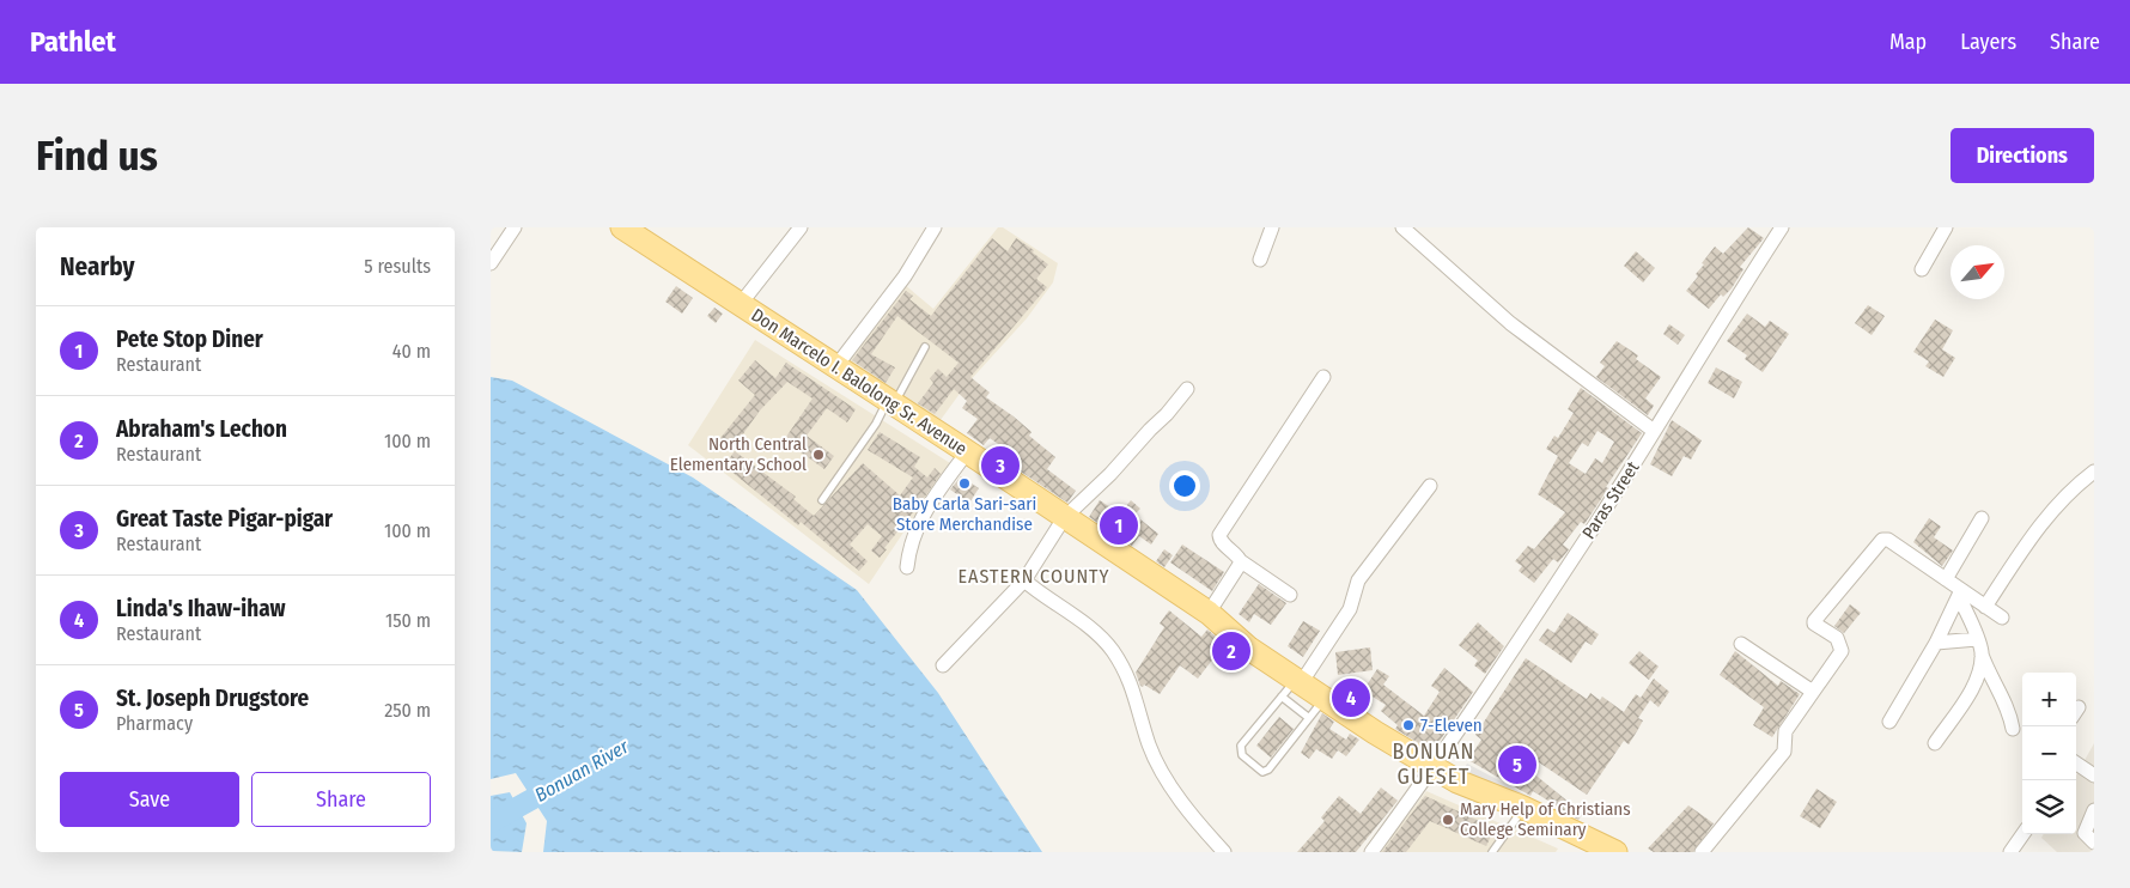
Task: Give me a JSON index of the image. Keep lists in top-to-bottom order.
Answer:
{
  "streets": {
    "main road": ["Don Marcelo I. Balolong Sr. Avenue"],
    "street": ["Paras Street"]
  },
  "crossings": [
    ["Don Marcelo I. Balolong Sr. Avenue", "Paras Street"]
  ],
  "districts": ["EASTERN COUNTY", "BONUAN GUESET"],
  "water": ["Bonuan River"],
  "places": [
    "North Central Elementary School",
    "Baby Carla Sari-sari Store Merchandise",
    "7-Eleven",
    "Mary Help of Christians College Seminary"
  ],
  "north": "top right",
  "page": {
    "header": "Pathlet",
    "nav": ["Map", "Layers", "Share"],
    "buttons": [
      "Directions",
      ["Save", "Share"]
    ],
    "title": "Find us",
    "heading": ["Nearby", "5 results"],
    "list": [
      {
        "mark": "1",
        "name": "Pete Stop Diner",
        "note": "Restaurant",
        "value": "40 m"
      },
      {
        "mark": "2",
        "name": "Abraham's Lechon",
        "note": "Restaurant",
        "value": "100 m"
      },
      {
        "mark": "3",
        "name": "Great Taste Pigar-pigar",
        "note": "Restaurant",
        "value": "100 m"
      },
      {
        "mark": "4",
        "name": "Linda's Ihaw-ihaw",
        "note": "Restaurant",
        "value": "150 m"
      },
      {
        "mark": "5",
        "name": "St. Joseph Drugstore",
        "note": "Pharmacy",
        "value": "250 m"
      }
    ],
    "pins": [
      "3",
      "1",
      "2",
      "4",
      "5"
    ],
    "map_buttons": ["+", "−"]
  }
}
